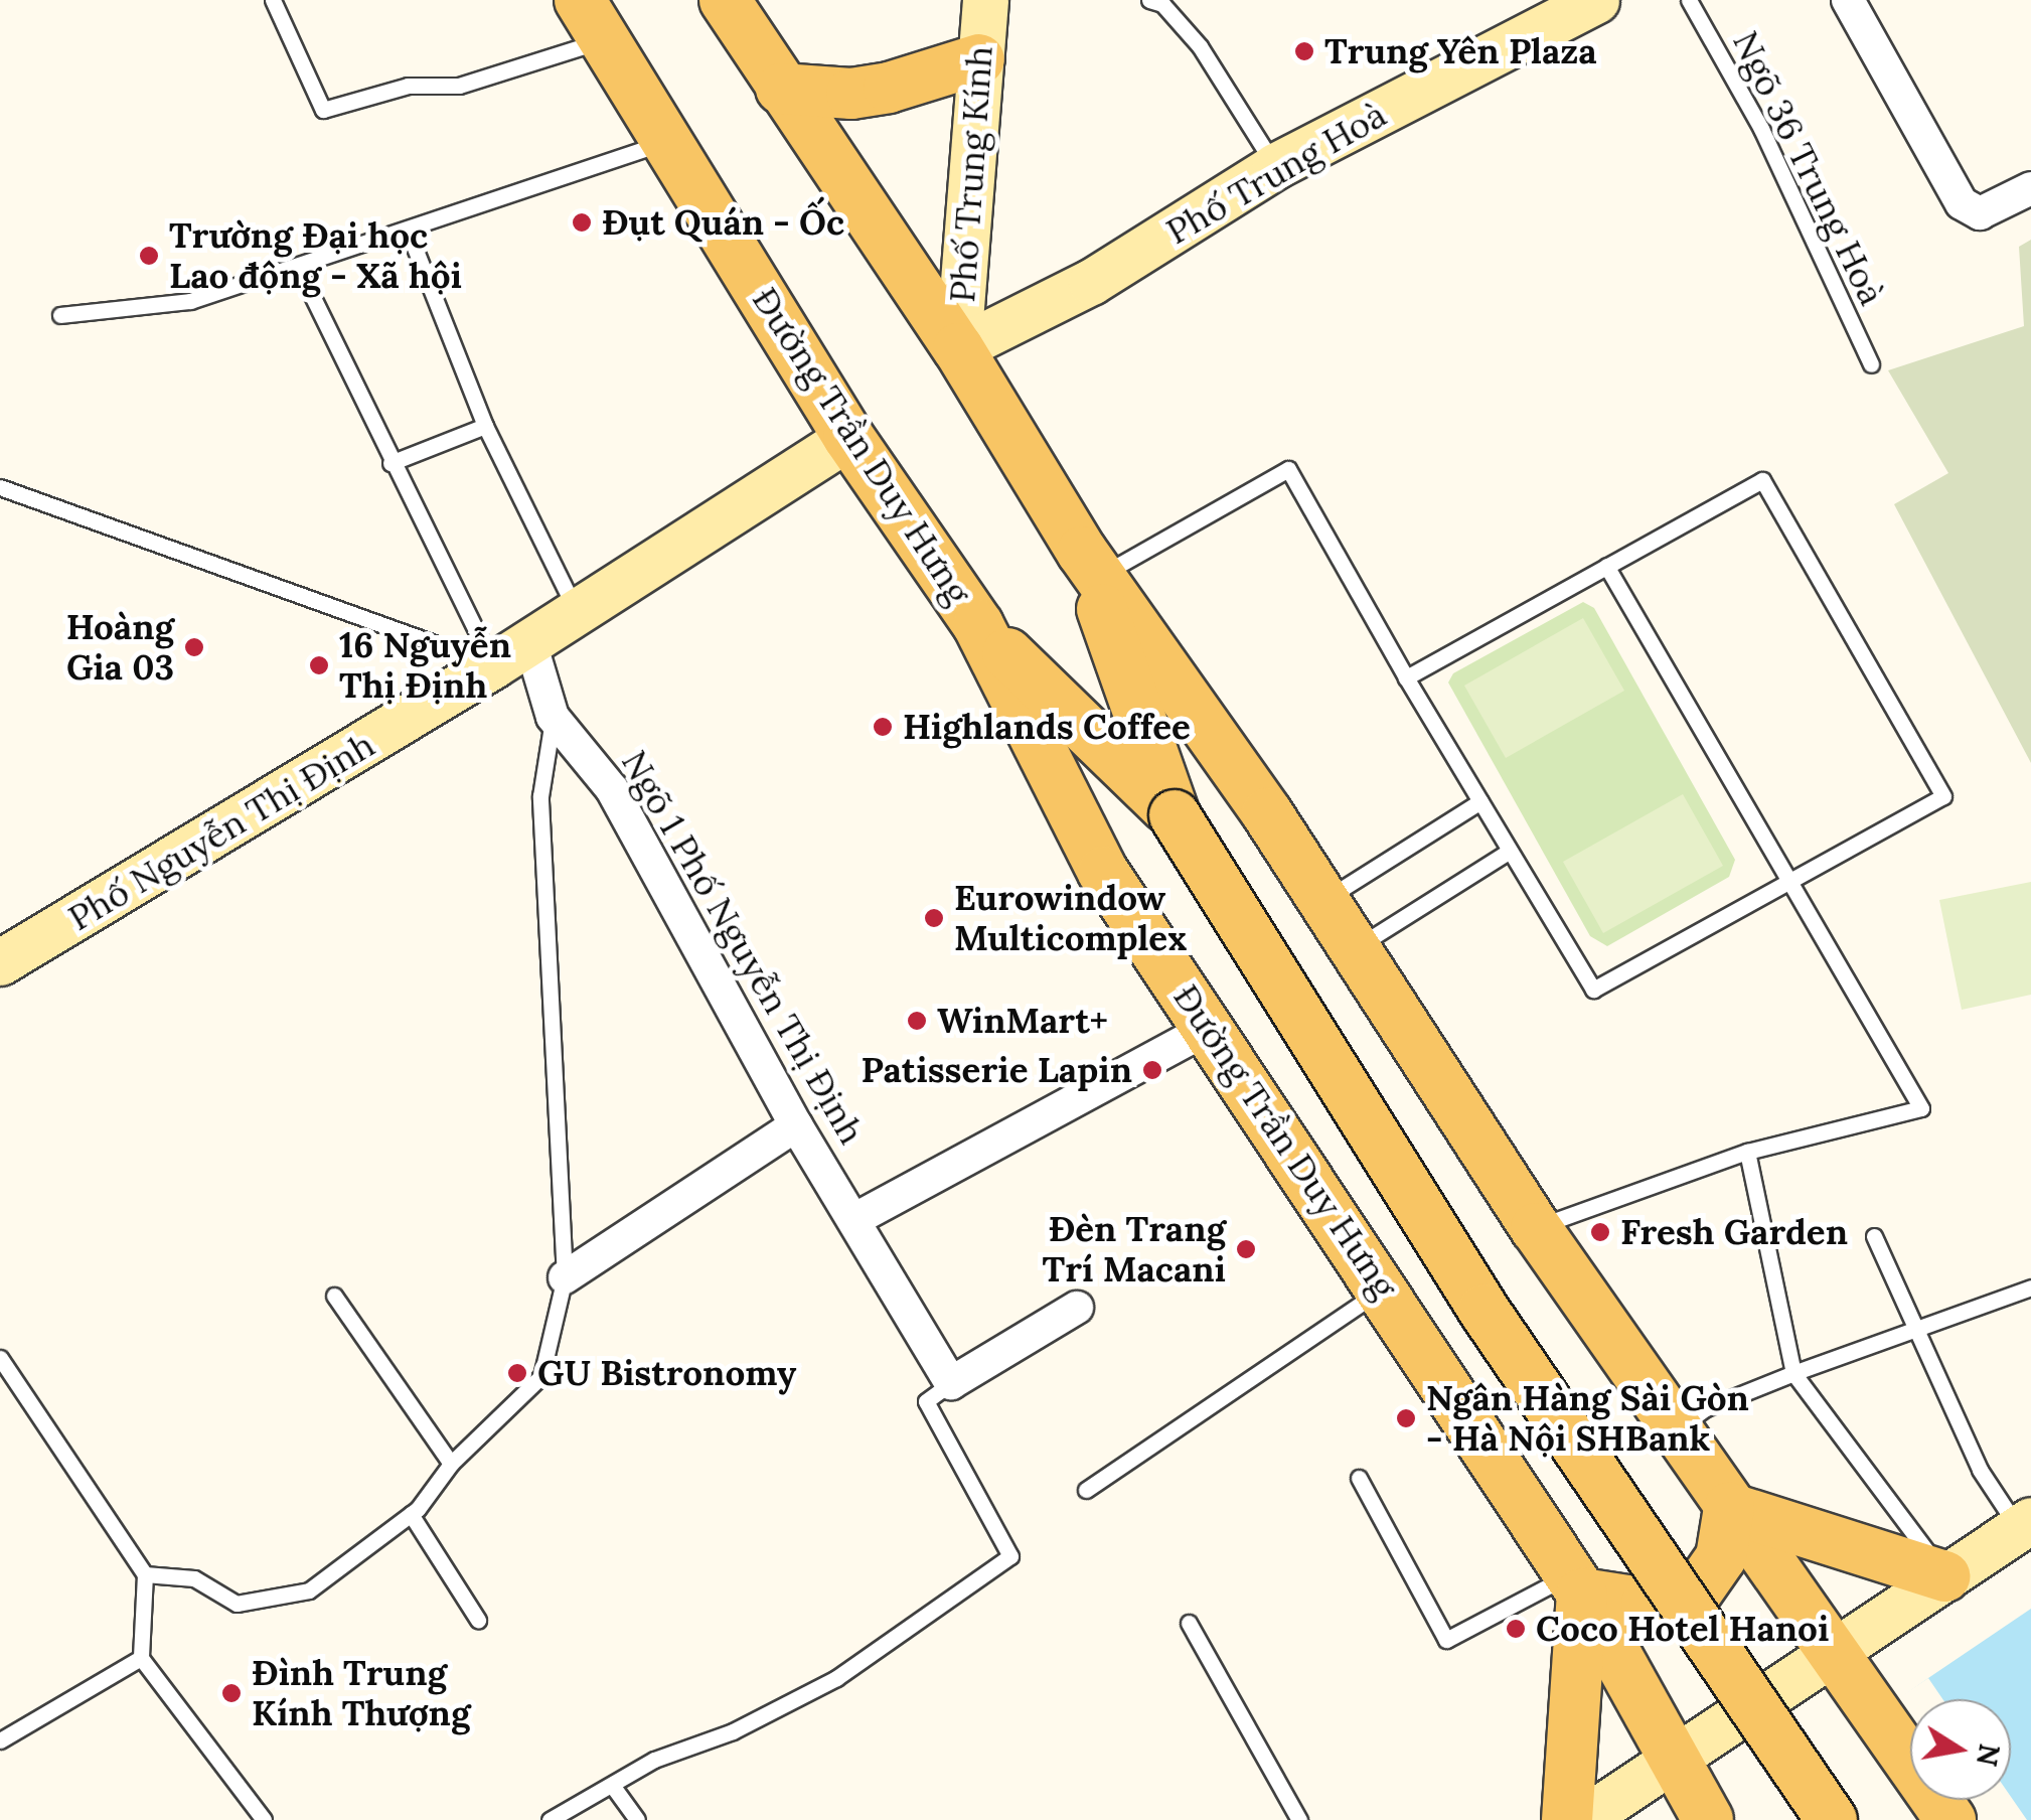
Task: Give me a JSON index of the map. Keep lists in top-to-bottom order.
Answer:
{
  "streets": {
    "main road": ["Đường Trần Duy Hưng"],
    "street": [
      "Phố Trung Hoà",
      "Phố Trung Kính",
      "Phố Nguyễn Thị Định",
      "Ngõ 1 Phố Nguyễn Thị Định"
    ],
    "lane": ["Ngõ 36 Trung Hoà"]
  },
  "crossings": [
    ["Phố Trung Hoà", "Phố Trung Kính"],
    ["Đường Trần Duy Hưng", "Phố Nguyễn Thị Định"]
  ],
  "places": [
    "Trung Yên Plaza",
    "Đụt Quán - Ốc",
    "Trường Đại học Lao động - Xã hội",
    "Hoàng Gia 03",
    "16 Nguyễn Thị Định",
    "Highlands Coffee",
    "Eurowindow Multicomplex",
    "WinMart+",
    "Patisserie Lapin",
    "Fresh Garden",
    "Đèn Trang Trí Macani",
    "GU Bistronomy",
    "Ngân Hàng Sài Gòn - Hà Nội SHBank",
    "Coco Hotel Hanoi",
    "Đình Trung Kính Thượng"
  ],
  "north": "right"
}
